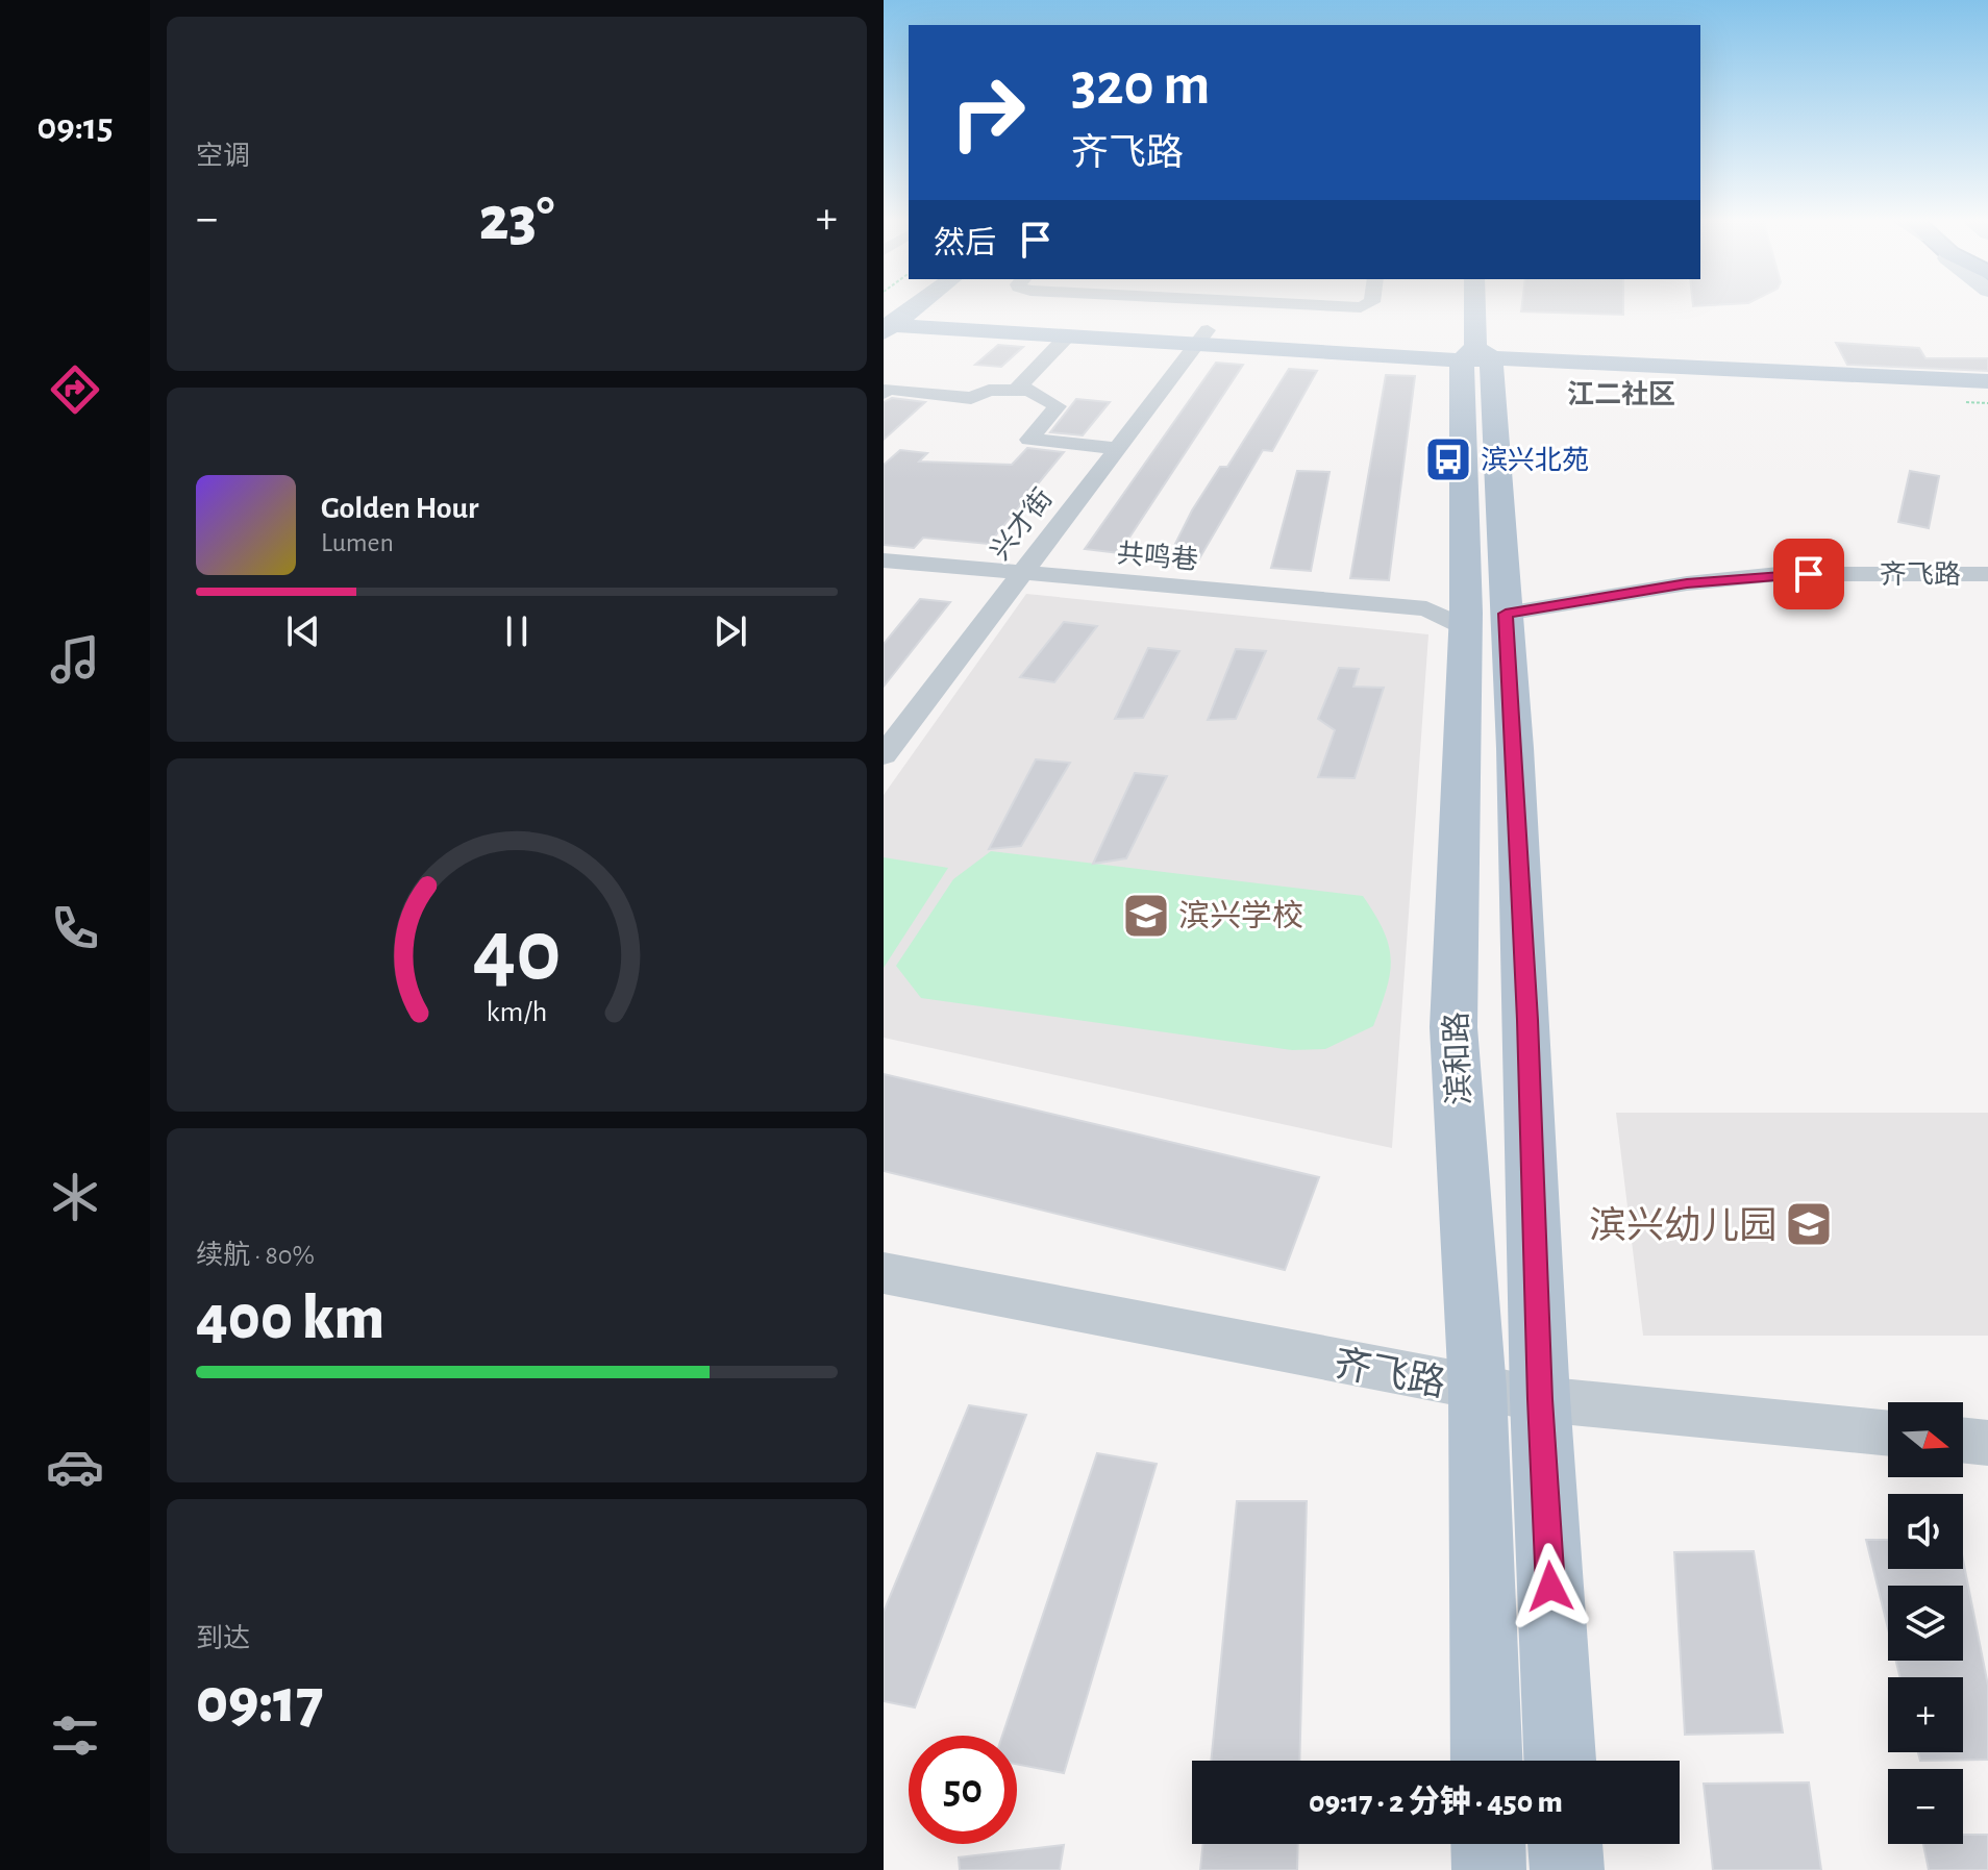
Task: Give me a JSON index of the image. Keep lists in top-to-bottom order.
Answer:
{
  "streets": {
    "main road": ["滨和路"],
    "street": ["兴才街", "共鸣巷", "齐飞路"]
  },
  "crossings": [
    ["兴才街", "共鸣巷"],
    ["共鸣巷", "齐飞路"],
    ["共鸣巷", "滨和路"],
    ["齐飞路", "滨和路"]
  ],
  "districts": ["江二社区"],
  "places": {
    "bus stop": ["滨兴北苑"],
    "school or university": ["滨兴学校", "滨兴幼儿园"]
  },
  "north": "right",
  "page": {
    "tabs": "09:15",
    "tile": [
      "空调",
      ["续航 · 80%", "400 km"],
      ["到达", "09:17"]
    ],
    "turn": ["320 m", "齐飞路"],
    "heat": ["−", "23°", "+"],
    "then": "然后",
    "song": ["Golden Hour", "Lumen"],
    "map_buttons": ["+", "−"],
    "limit": "50",
    "trip": "09:17 · 2 分钟 · 450 m",
    "gauge": ["40", "km/h"]
  }
}
